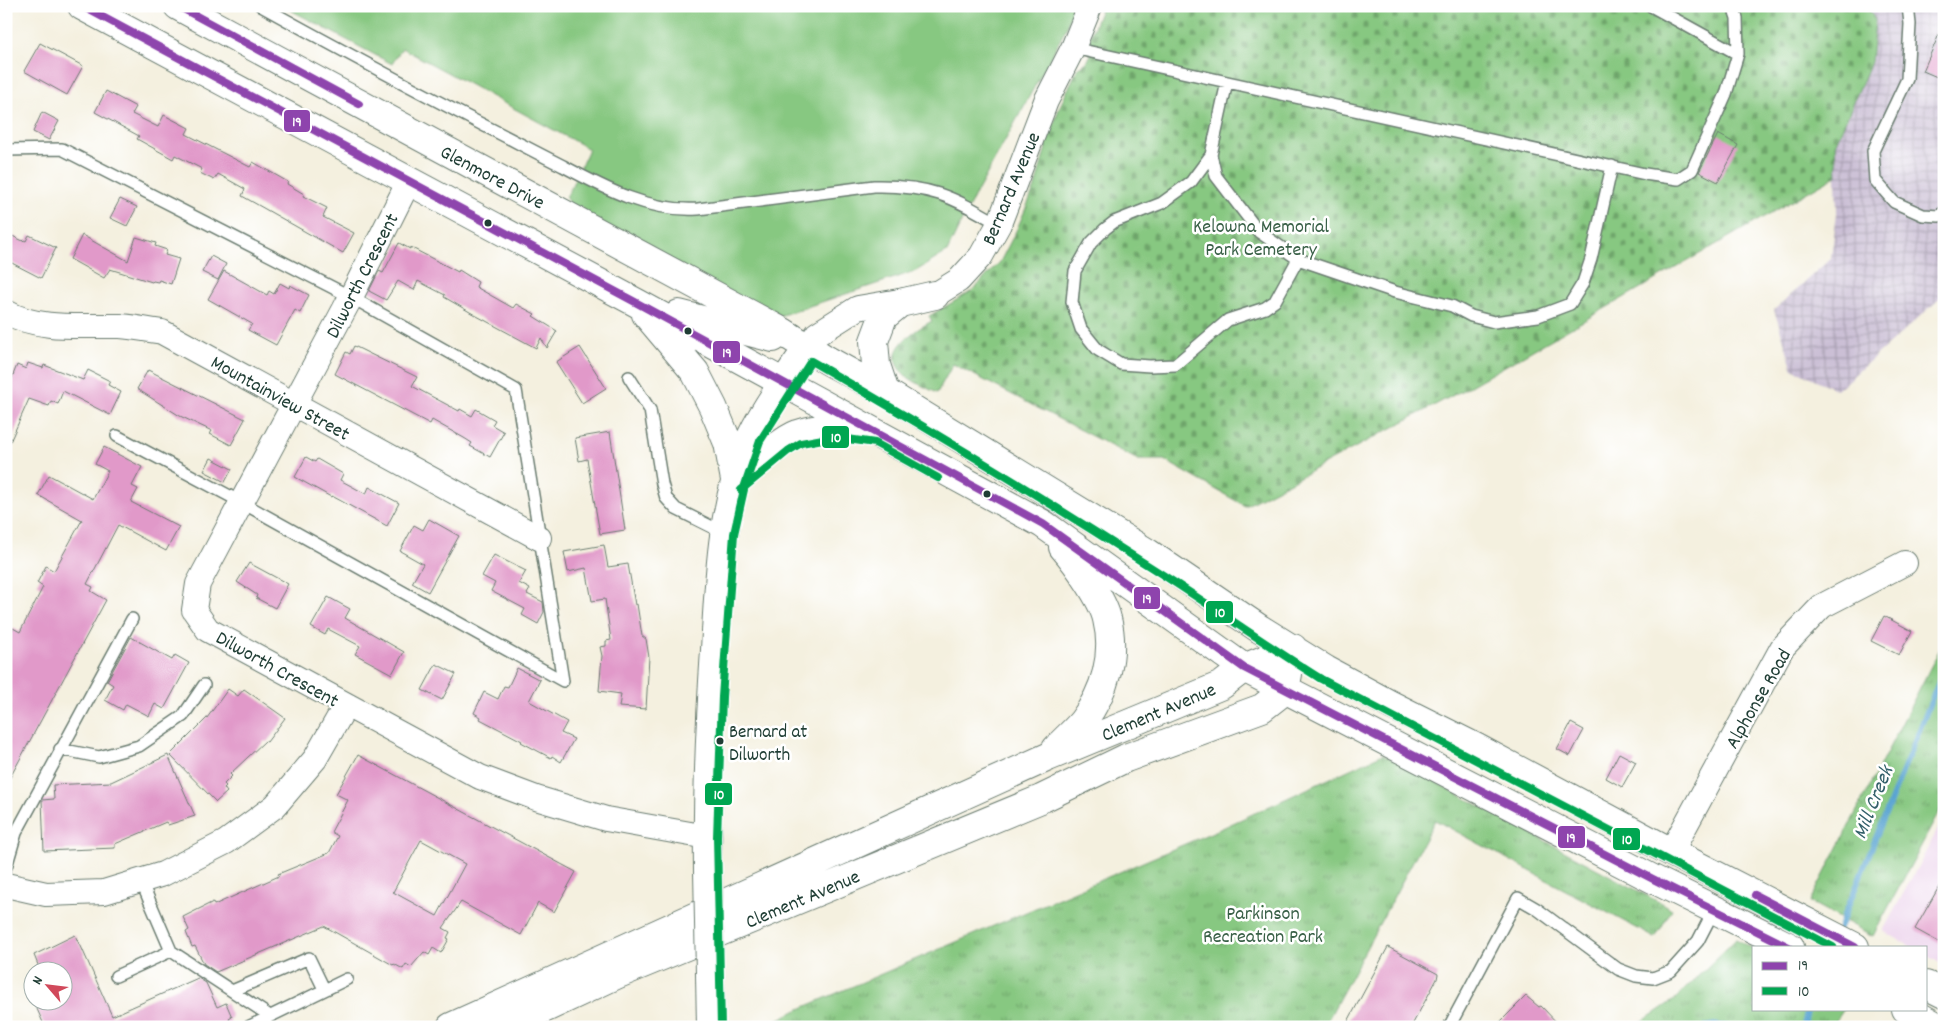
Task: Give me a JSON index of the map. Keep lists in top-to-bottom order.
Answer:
{
  "streets": {
    "main road": ["Glenmore Drive", "Bernard Avenue", "Clement Avenue"],
    "street": ["Dilworth Crescent", "Mountainview Street", "Alphonse Road"]
  },
  "crossings": [
    ["Glenmore Drive", "Bernard Avenue"],
    ["Bernard Avenue", "Dilworth Crescent"],
    ["Dilworth Crescent", "Mountainview Street"]
  ],
  "water": ["Mill Creek"],
  "parks": ["Kelowna Memorial Park Cemetery", "Parkinson Recreation Park"],
  "places": ["Bernard at Dilworth"],
  "lines": ["transit line 19", "transit line 10"],
  "legend": ["19", "10"],
  "north": "top left"
}
